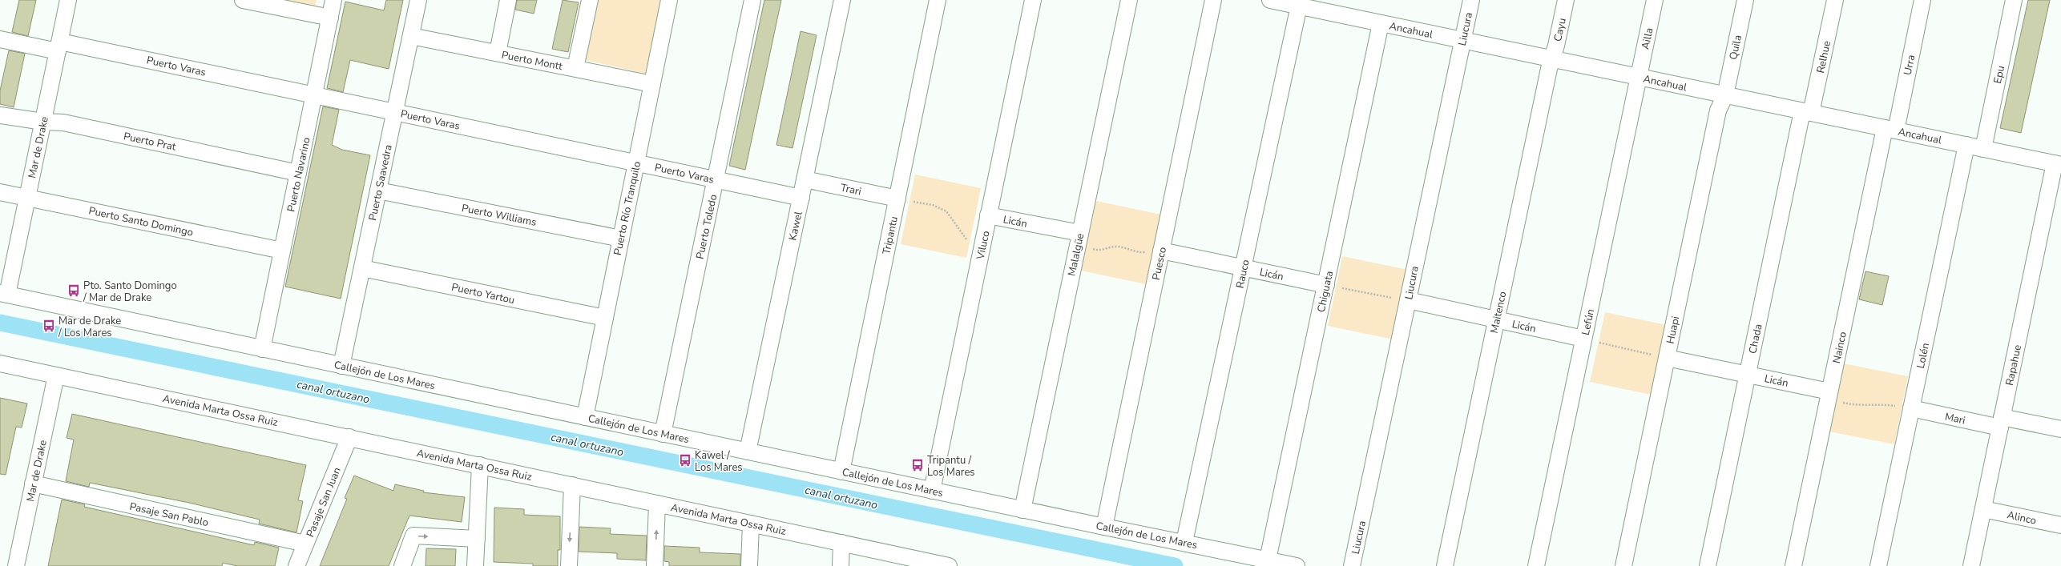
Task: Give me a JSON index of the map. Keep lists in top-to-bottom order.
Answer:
{
  "streets": {
    "street": [
      "Liucura",
      "Ancahual",
      "Cayu",
      "Ailla",
      "Quila",
      "Relhue",
      "Puerto Montt",
      "Urra",
      "Puerto Varas",
      "Epu",
      "Puerto Prat",
      "Mar de Drake",
      "Puerto Navarino",
      "Puerto Saavedra",
      "Trari",
      "Puerto Río Tranquilo",
      "Puerto Williams",
      "Puerto Santo Domingo",
      "Licán",
      "Kawel",
      "Puerto Toledo",
      "Tripantu",
      "Viluco",
      "Malalgüe",
      "Puesco",
      "Rauco",
      "Chiguata",
      "Puerto Yartou",
      "Maitenco",
      "Lefún",
      "Huapi",
      "Chada",
      "Nainco",
      "Lolén",
      "Rapahue",
      "Callejón de Los Mares",
      "Avenida Marta Ossa Ruiz",
      "Mari",
      "Pasaje San Juan",
      "Pasaje San Pablo",
      "Alinco"
    ]
  },
  "crossings": [
    ["Liucura", "Ancahual"],
    ["Liucura", "Licán"],
    ["Ancahual", "Cayu"],
    ["Ancahual", "Ailla"],
    ["Ancahual", "Quila"],
    ["Ancahual", "Relhue"],
    ["Ancahual", "Urra"],
    ["Ancahual", "Epu"],
    ["Ancahual", "Rauco"],
    ["Ancahual", "Chiguata"],
    ["Ancahual", "Maitenco"],
    ["Ancahual", "Lefún"],
    ["Ancahual", "Huapi"],
    ["Ancahual", "Chada"],
    ["Ancahual", "Nainco"],
    ["Ancahual", "Lolén"],
    ["Ancahual", "Rapahue"],
    ["Cayu", "Maitenco"],
    ["Ailla", "Lefún"],
    ["Quila", "Huapi"],
    ["Relhue", "Chada"],
    ["Puerto Montt", "Puerto Saavedra"],
    ["Puerto Montt", "Puerto Río Tranquilo"],
    ["Urra", "Nainco"],
    ["Puerto Varas", "Mar de Drake"],
    ["Puerto Varas", "Puerto Navarino"],
    ["Puerto Varas", "Puerto Saavedra"],
    ["Puerto Varas", "Puerto Río Tranquilo"],
    ["Puerto Varas", "Kawel"],
    ["Puerto Varas", "Puerto Toledo"],
    ["Puerto Prat", "Mar de Drake"],
    ["Puerto Prat", "Puerto Navarino"],
    ["Mar de Drake", "Puerto Santo Domingo"],
    ["Mar de Drake", "Callejón de Los Mares"],
    ["Mar de Drake", "Avenida Marta Ossa Ruiz"],
    ["Mar de Drake", "Pasaje San Pablo"],
    ["Puerto Navarino", "Puerto Santo Domingo"],
    ["Puerto Navarino", "Callejón de Los Mares"],
    ["Puerto Saavedra", "Puerto Williams"],
    ["Puerto Saavedra", "Puerto Yartou"],
    ["Puerto Saavedra", "Callejón de Los Mares"],
    ["Trari", "Kawel"],
    ["Trari", "Tripantu"],
    ["Puerto Río Tranquilo", "Puerto Williams"],
    ["Puerto Río Tranquilo", "Puerto Yartou"],
    ["Puerto Río Tranquilo", "Callejón de Los Mares"],
    ["Licán", "Viluco"],
    ["Licán", "Malalgüe"],
    ["Licán", "Puesco"],
    ["Licán", "Rauco"],
    ["Licán", "Chiguata"],
    ["Licán", "Maitenco"],
    ["Licán", "Lefún"],
    ["Licán", "Huapi"],
    ["Licán", "Chada"],
    ["Licán", "Nainco"],
    ["Kawel", "Callejón de Los Mares"],
    ["Puerto Toledo", "Callejón de Los Mares"],
    ["Tripantu", "Callejón de Los Mares"],
    ["Viluco", "Callejón de Los Mares"],
    ["Malalgüe", "Callejón de Los Mares"],
    ["Puesco", "Callejón de Los Mares"],
    ["Rauco", "Callejón de Los Mares"],
    ["Chiguata", "Callejón de Los Mares"],
    ["Lolén", "Mari"],
    ["Rapahue", "Mari"],
    ["Rapahue", "Alinco"],
    ["Avenida Marta Ossa Ruiz", "Pasaje San Juan"],
    ["Pasaje San Juan", "Pasaje San Pablo"]
  ],
  "water": ["canal ortuzano"],
  "places": {
    "bus stop": [
      "Pto. Santo Domingo / Mar de Drake",
      "Mar de Drake / Los Mares",
      "Kawel / Los Mares",
      "Tripantu / Los Mares"
    ]
  }
}
